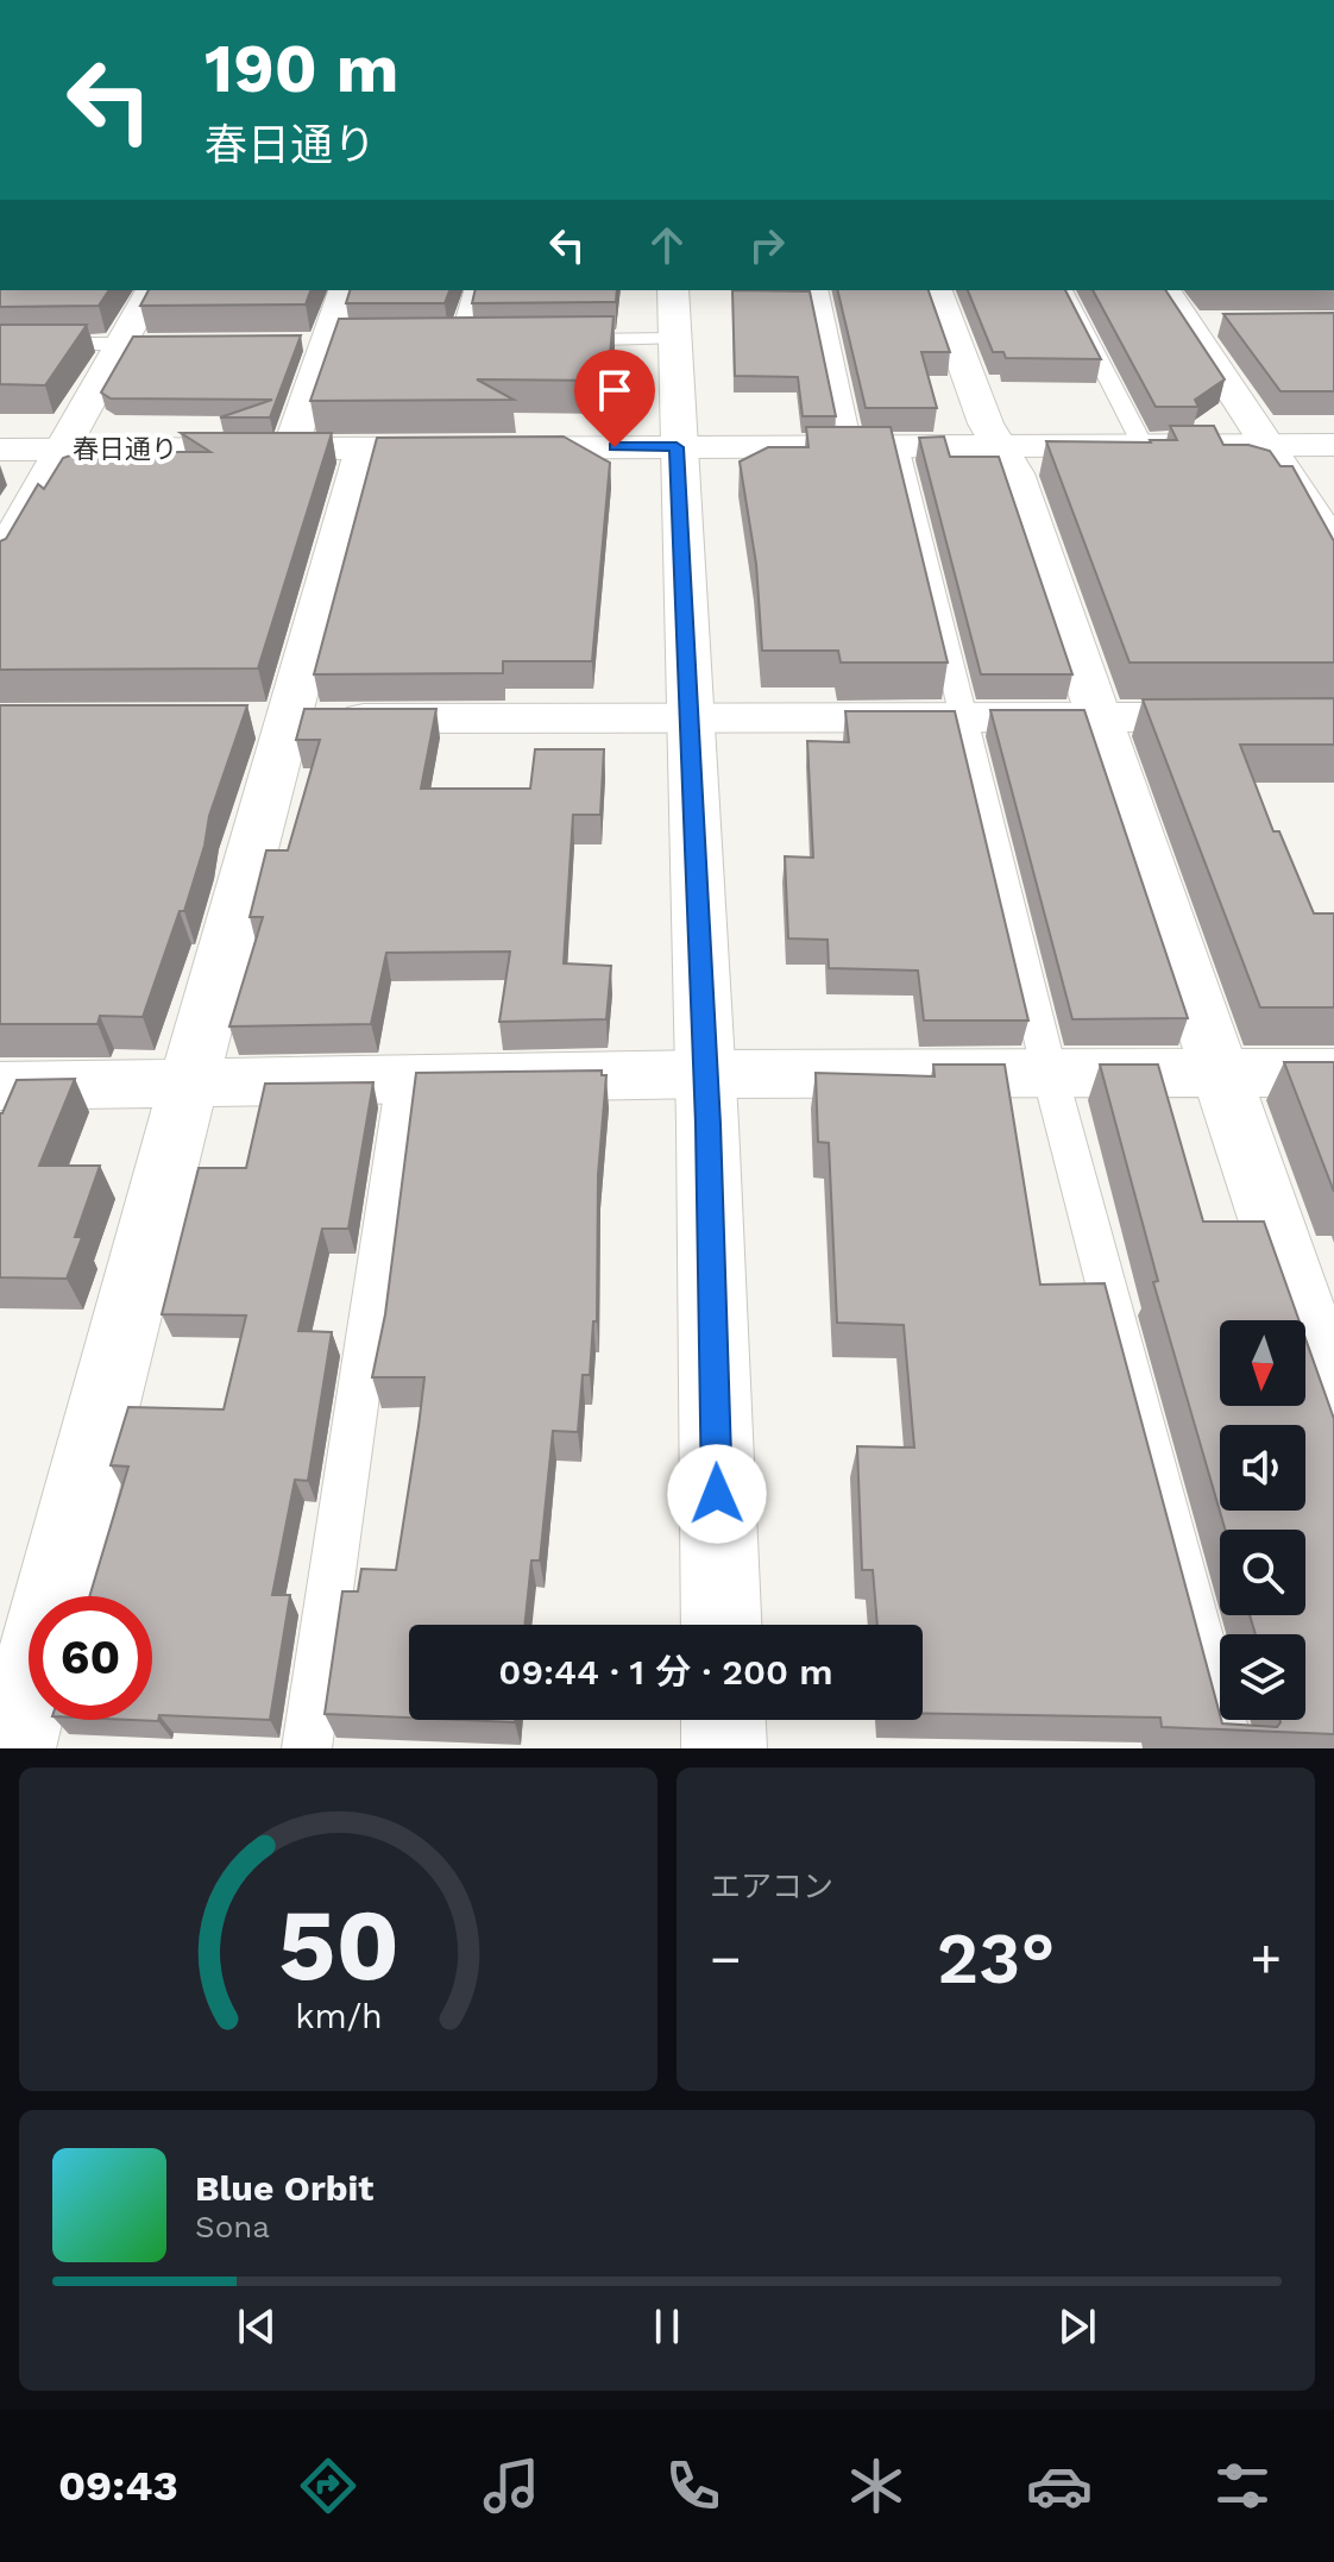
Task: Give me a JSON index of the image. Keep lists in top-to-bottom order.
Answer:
{
  "streets": {
    "street": ["春日通り"]
  },
  "north": "bottom",
  "page": {
    "turn": ["190 m", "春日通り"],
    "limit": "60",
    "trip": "09:44 · 1 分 · 200 m",
    "tile": "エアコン",
    "heat": ["−", "23°", "+"],
    "song": ["Blue Orbit", "Sona"],
    "tabs": "09:43",
    "gauge": ["50", "km/h"]
  }
}
